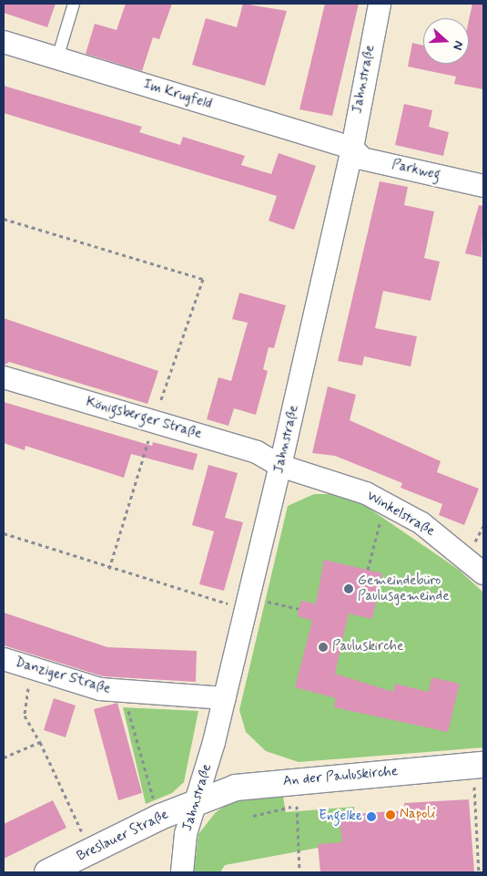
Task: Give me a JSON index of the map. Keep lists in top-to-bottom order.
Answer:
{
  "streets": {
    "street": [
      "Jahnstraße",
      "Im Krugfeld",
      "Parkweg",
      "Königsberger Straße",
      "Winkelstraße",
      "Danziger Straße",
      "An der Pauluskirche",
      "Breslauer Straße"
    ]
  },
  "crossings": [
    ["Jahnstraße", "Im Krugfeld"],
    ["Jahnstraße", "Parkweg"],
    ["Jahnstraße", "Königsberger Straße"],
    ["Jahnstraße", "Winkelstraße"],
    ["Jahnstraße", "Danziger Straße"],
    ["Jahnstraße", "An der Pauluskirche"],
    ["Jahnstraße", "Breslauer Straße"],
    ["Im Krugfeld", "Parkweg"],
    ["Königsberger Straße", "Winkelstraße"],
    ["An der Pauluskirche", "Breslauer Straße"]
  ],
  "places": [
    "Gemeindebüro Paulusgemeinde",
    "Pauluskirche",
    "Napoli",
    "Engelke"
  ],
  "north": "right"
}
